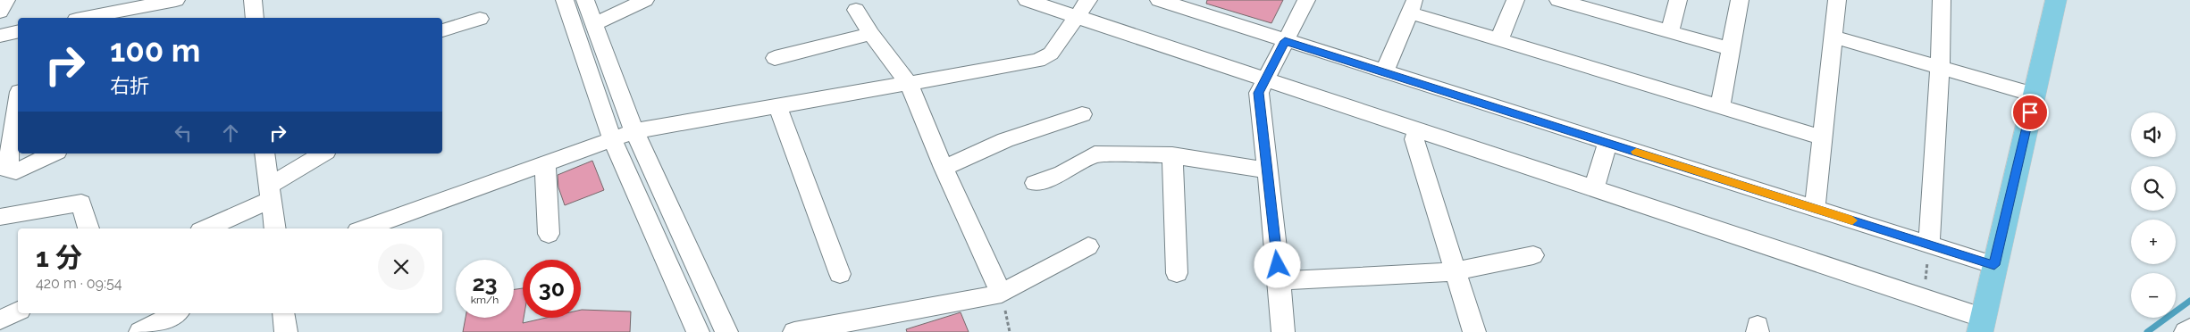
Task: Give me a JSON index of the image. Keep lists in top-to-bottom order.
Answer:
{
  "page": {
    "turn": ["100 m", "右折"],
    "map_buttons": ["+", "−"],
    "heading": ["1 分", "420 m · 09:54"],
    "speed": "23 km/h",
    "limit": "30"
  }
}
